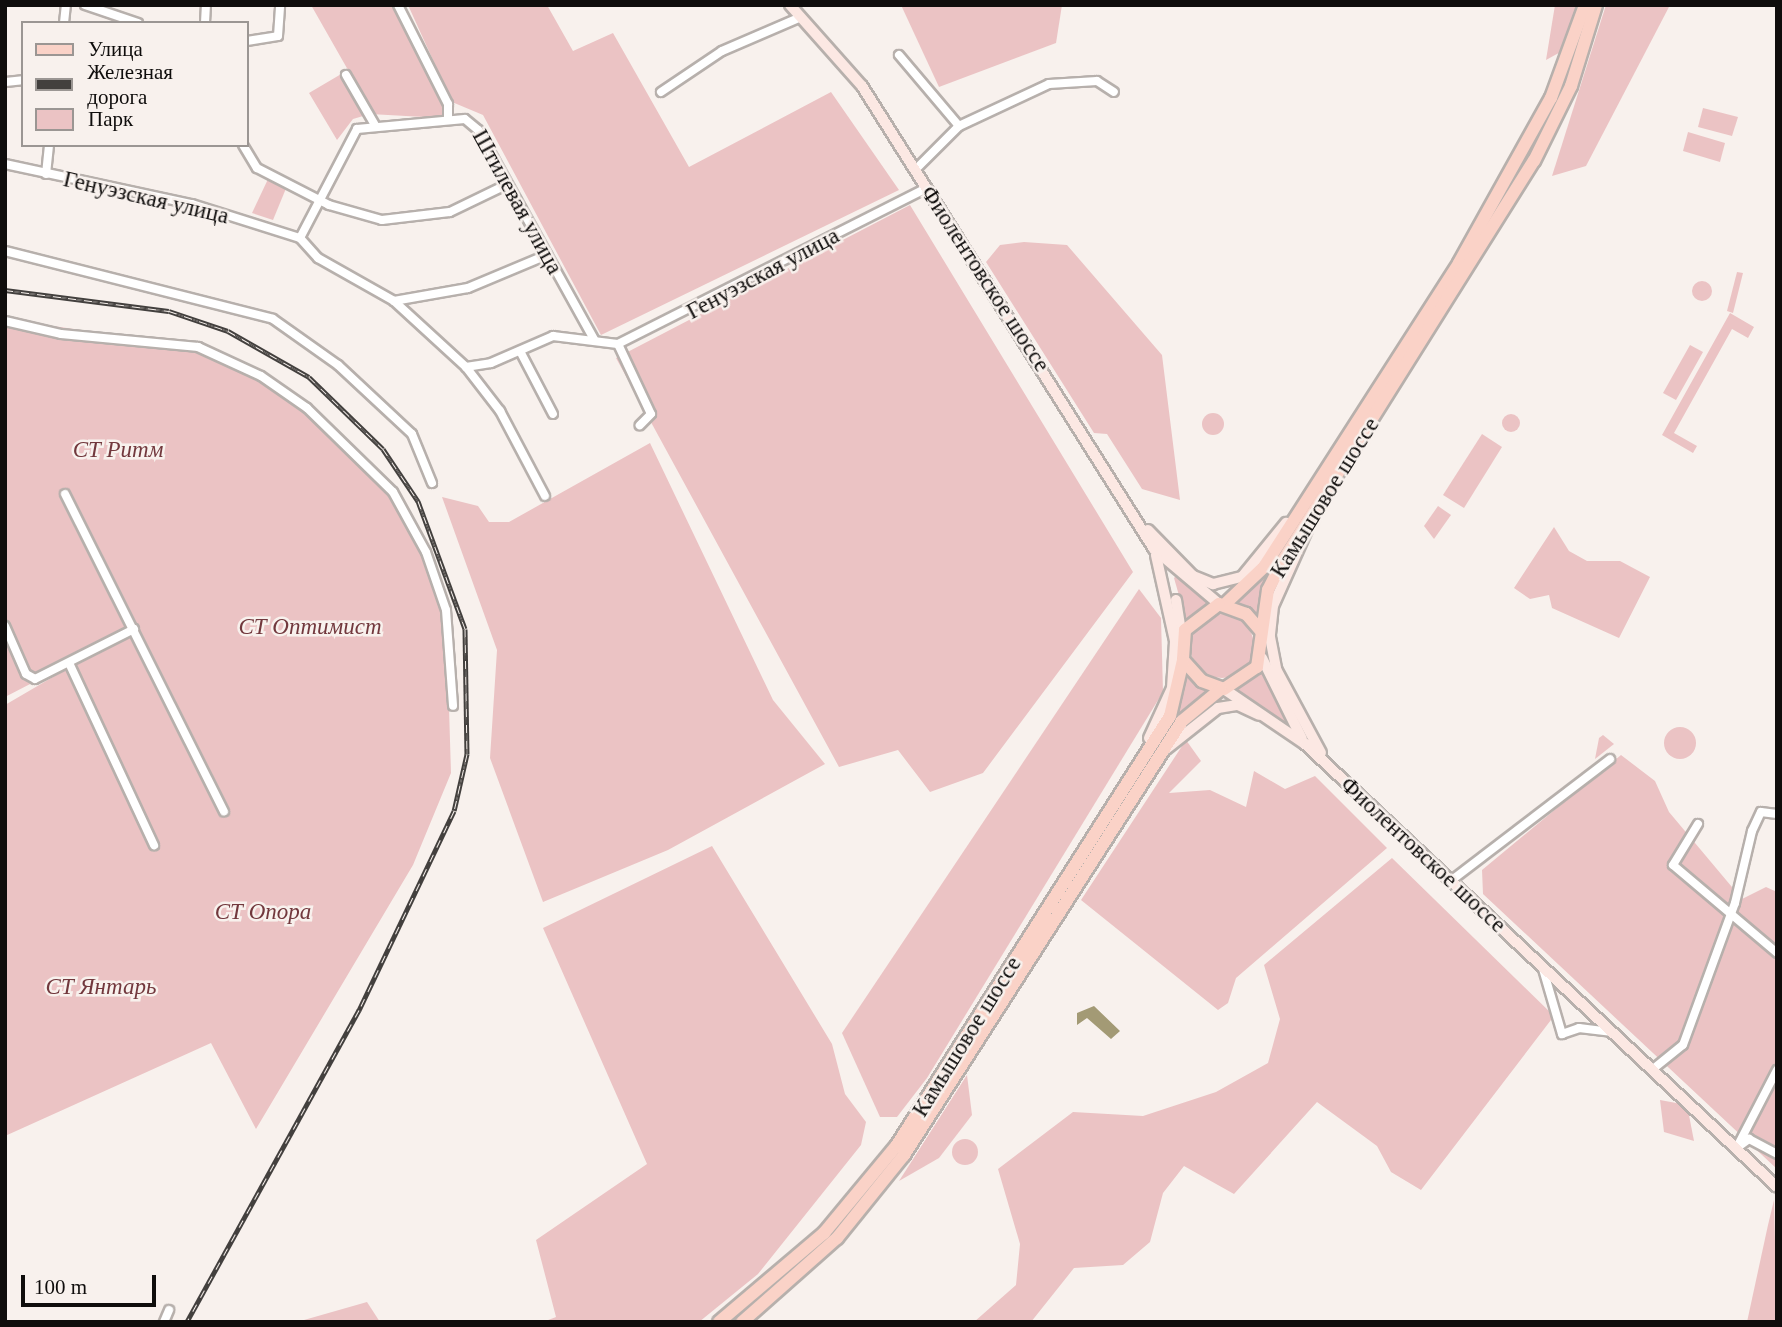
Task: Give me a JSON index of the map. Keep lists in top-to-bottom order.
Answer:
{
  "streets": {
    "main road": ["Фиолентовское шоссе", "Камышовое шоссе"],
    "street": ["Генуэзская улица", "Штилевая улица"]
  },
  "crossings": [
    ["Генуэзская улица", "Фиолентовское шоссе"],
    ["Фиолентовское шоссе", "Камышовое шоссе"]
  ],
  "parks": [
    "СТ Ритм",
    "СТ Оптимист",
    "СТ Опора",
    "СТ Янтарь"
  ],
  "legend": ["Улица", "Железная дорога", "Парк"],
  "scale_bar": "100 m"
}
